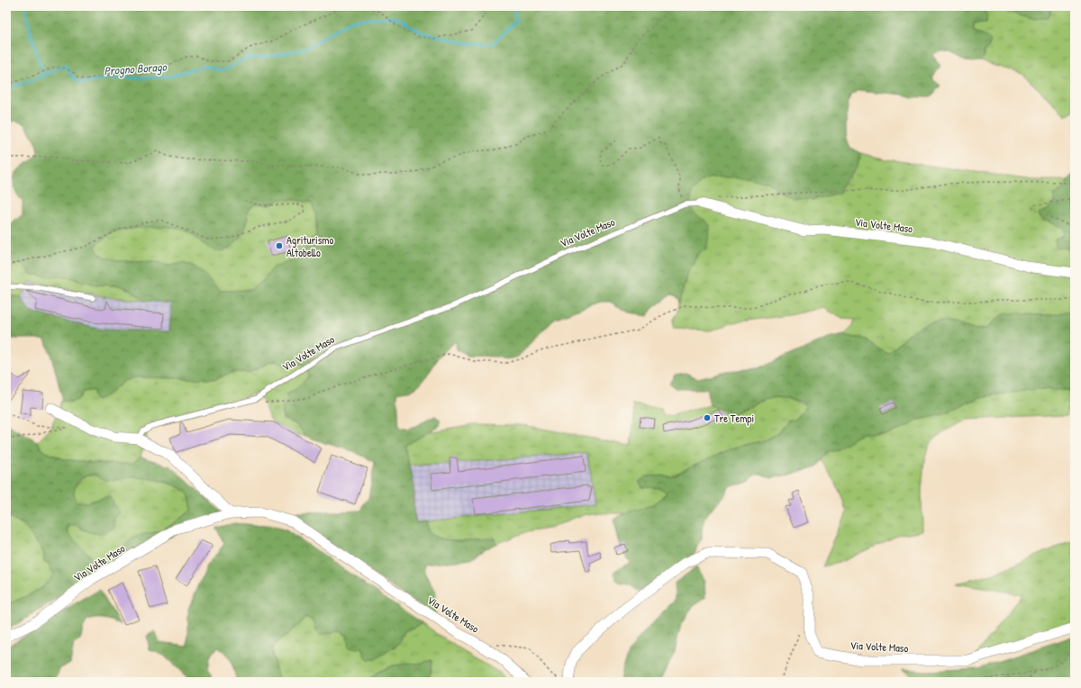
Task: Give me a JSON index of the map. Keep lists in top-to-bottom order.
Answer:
{
  "streets": {
    "street": ["Via Volte Maso"]
  },
  "water": ["Progno Borago"],
  "places": ["Agriturismo Altobello", "Tre Tempi"]
}
